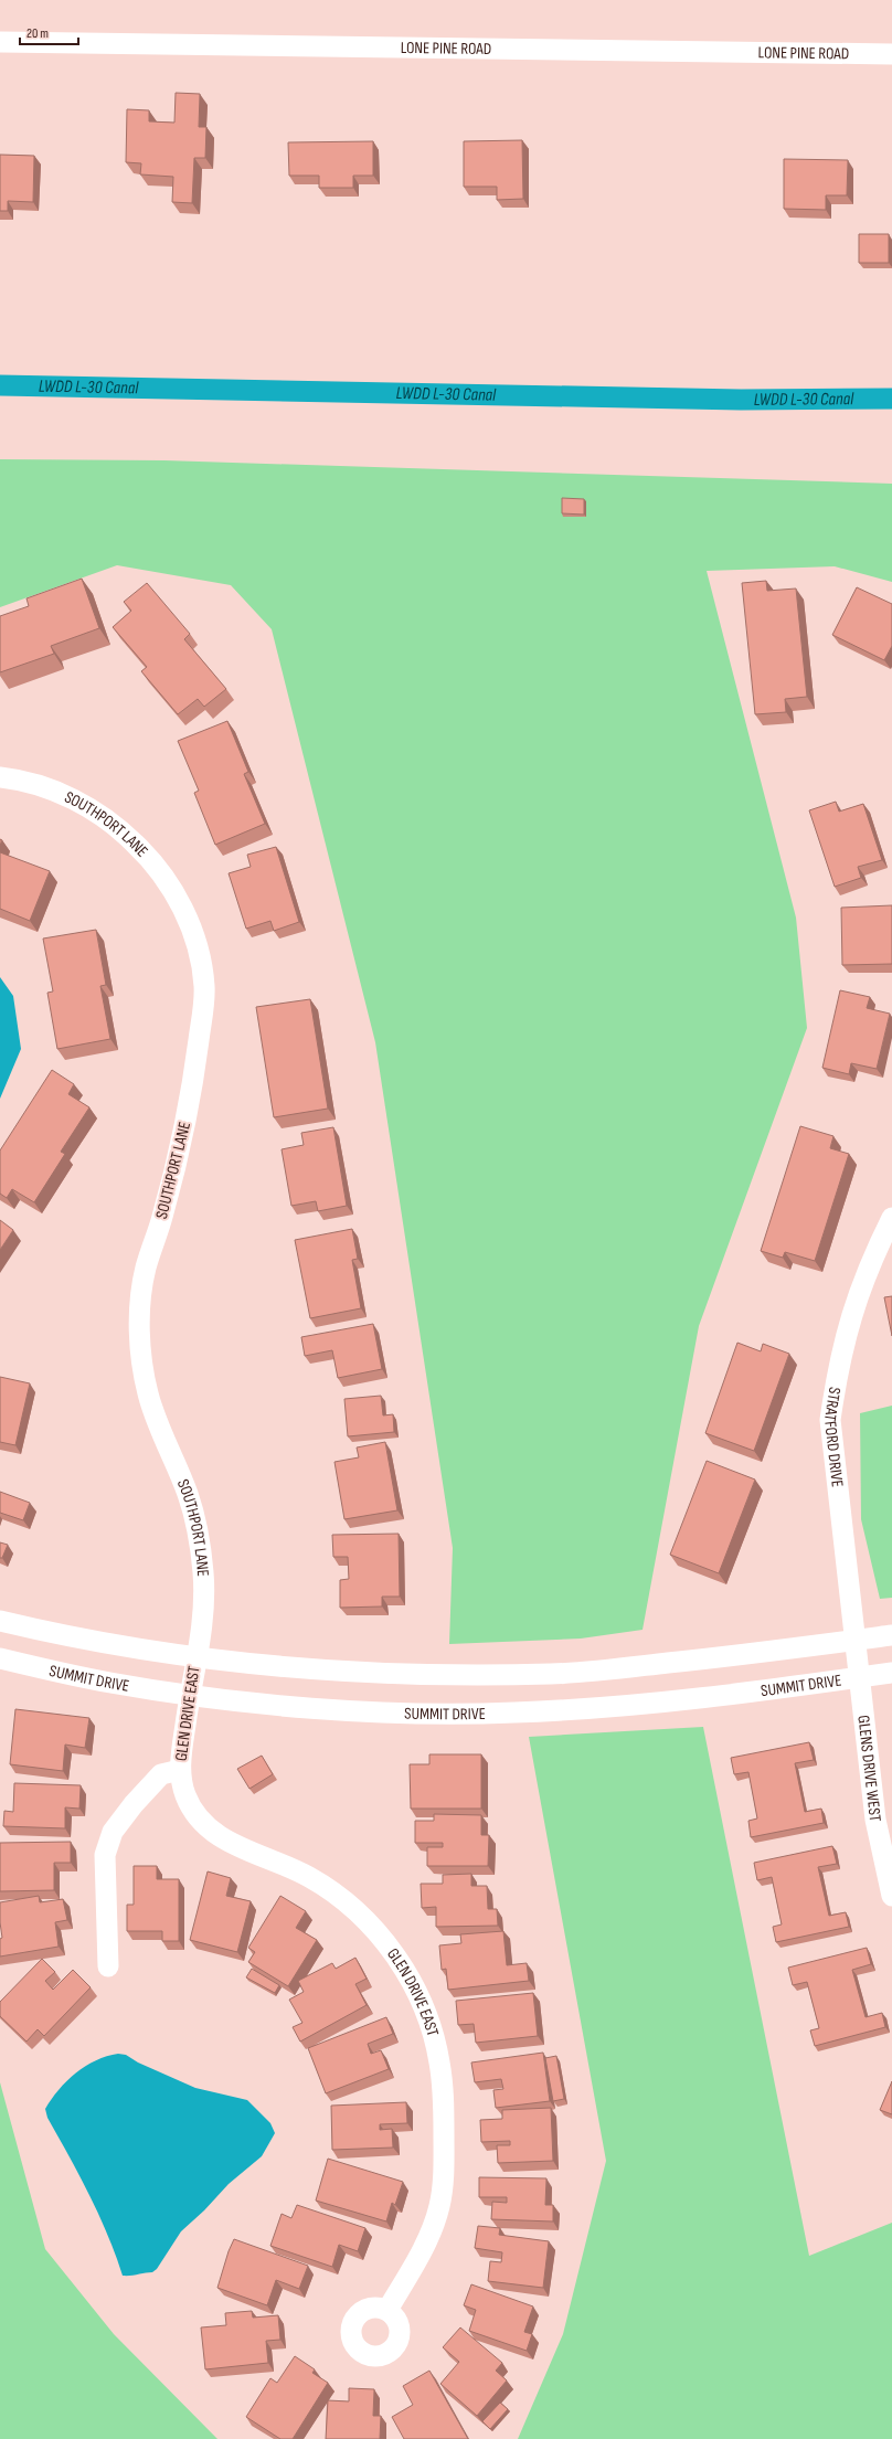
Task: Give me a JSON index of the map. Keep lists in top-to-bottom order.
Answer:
{
  "streets": {
    "street": [
      "LONE PINE ROAD",
      "SOUTHPORT LANE",
      "STRATFORD DRIVE",
      "SUMMIT DRIVE",
      "GLEN DRIVE EAST",
      "GLENS DRIVE WEST"
    ]
  },
  "crossings": [
    ["SOUTHPORT LANE", "GLEN DRIVE EAST"],
    ["STRATFORD DRIVE", "GLENS DRIVE WEST"],
    ["SUMMIT DRIVE", "GLEN DRIVE EAST"],
    ["SUMMIT DRIVE", "GLENS DRIVE WEST"]
  ],
  "water": ["LWDD L-30 Canal"],
  "scale_bar": "20 m"
}
